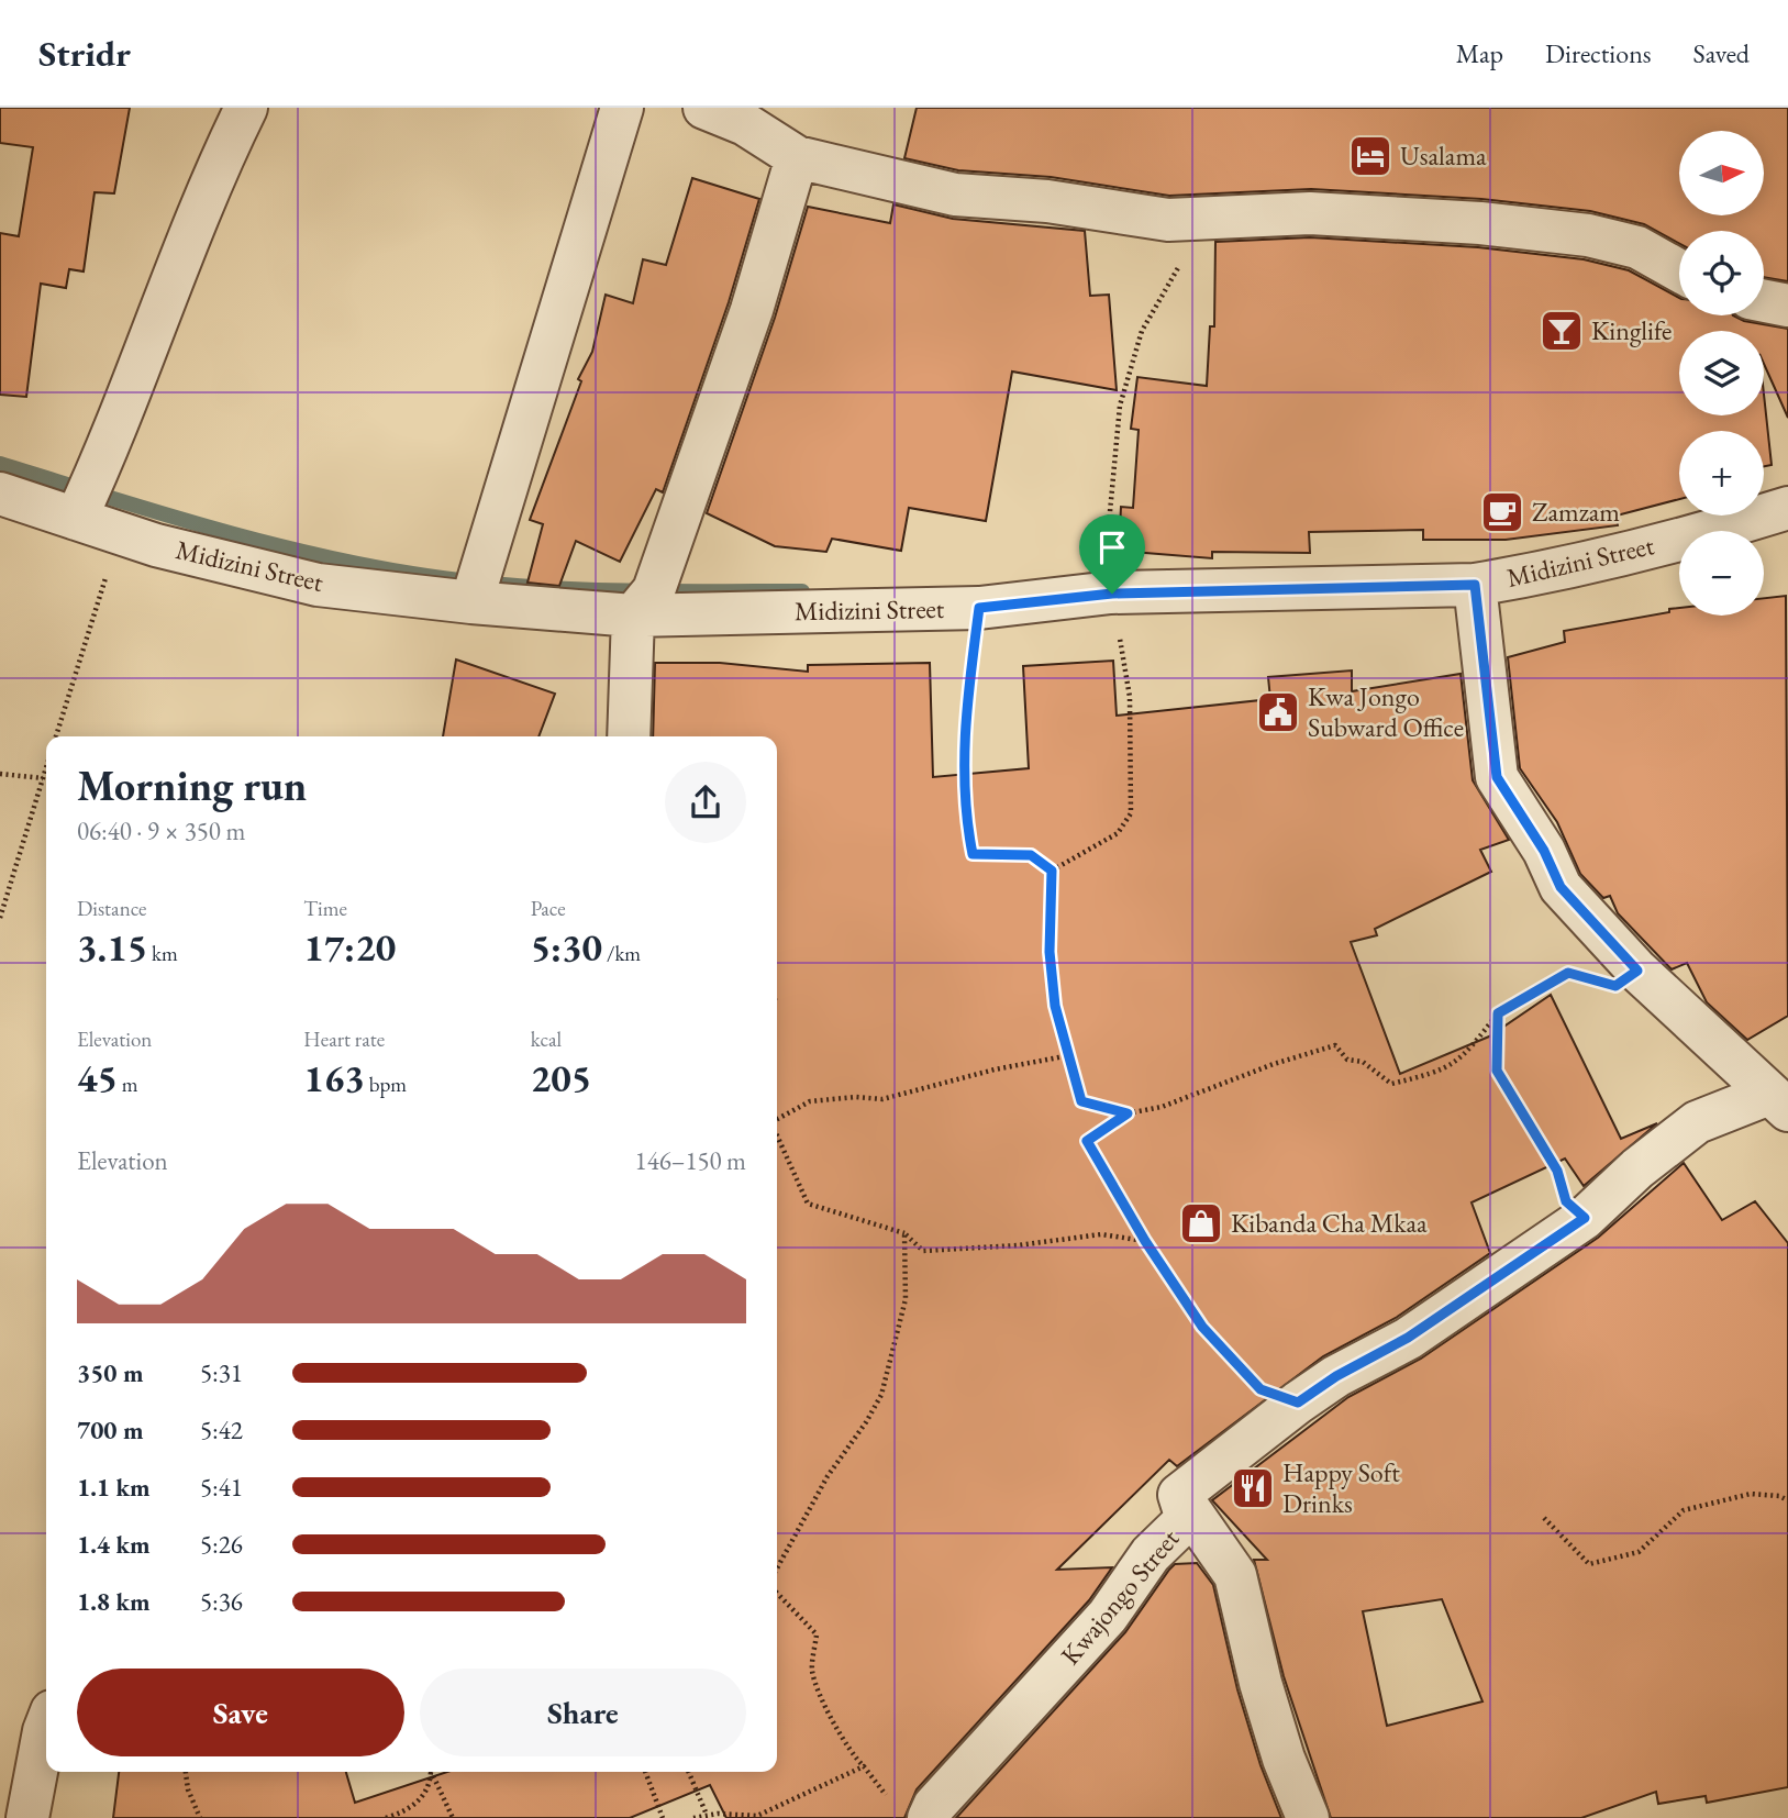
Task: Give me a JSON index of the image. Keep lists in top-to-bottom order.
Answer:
{
  "streets": {
    "street": ["Midizini Street", "Kwajongo Street"]
  },
  "places": {
    "hotel": ["Usalama"],
    "bar": ["Kinglife"],
    "cafe": ["Zamzam"],
    "public building": ["Kwa Jongo Subward Office"],
    "shop": ["Kibanda Cha Mkaa"],
    "restaurant": ["Happy Soft Drinks"]
  },
  "north": "right",
  "page": {
    "header": "Stridr",
    "nav": ["Map", "Directions", "Saved"],
    "map_buttons": ["+", "−"],
    "heading": ["Morning run", "06:40 · 9 × 350 m"],
    "stats": [
      ["Distance", "3.15 km"],
      ["Time", "17:20"],
      ["Pace", "5:30 /km"],
      ["Elevation", "45 m"],
      ["Heart rate", "163 bpm"],
      ["kcal", "205"]
    ],
    "chart": ["Elevation", "146–150 m"],
    "list": [
      {
        "name": "350 m",
        "note": "5:31"
      },
      {
        "name": "700 m",
        "note": "5:42"
      },
      {
        "name": "1.1 km",
        "note": "5:41"
      },
      {
        "name": "1.4 km",
        "note": "5:26"
      },
      {
        "name": "1.8 km",
        "note": "5:36"
      }
    ],
    "buttons": ["Save", "Share"]
  }
}
